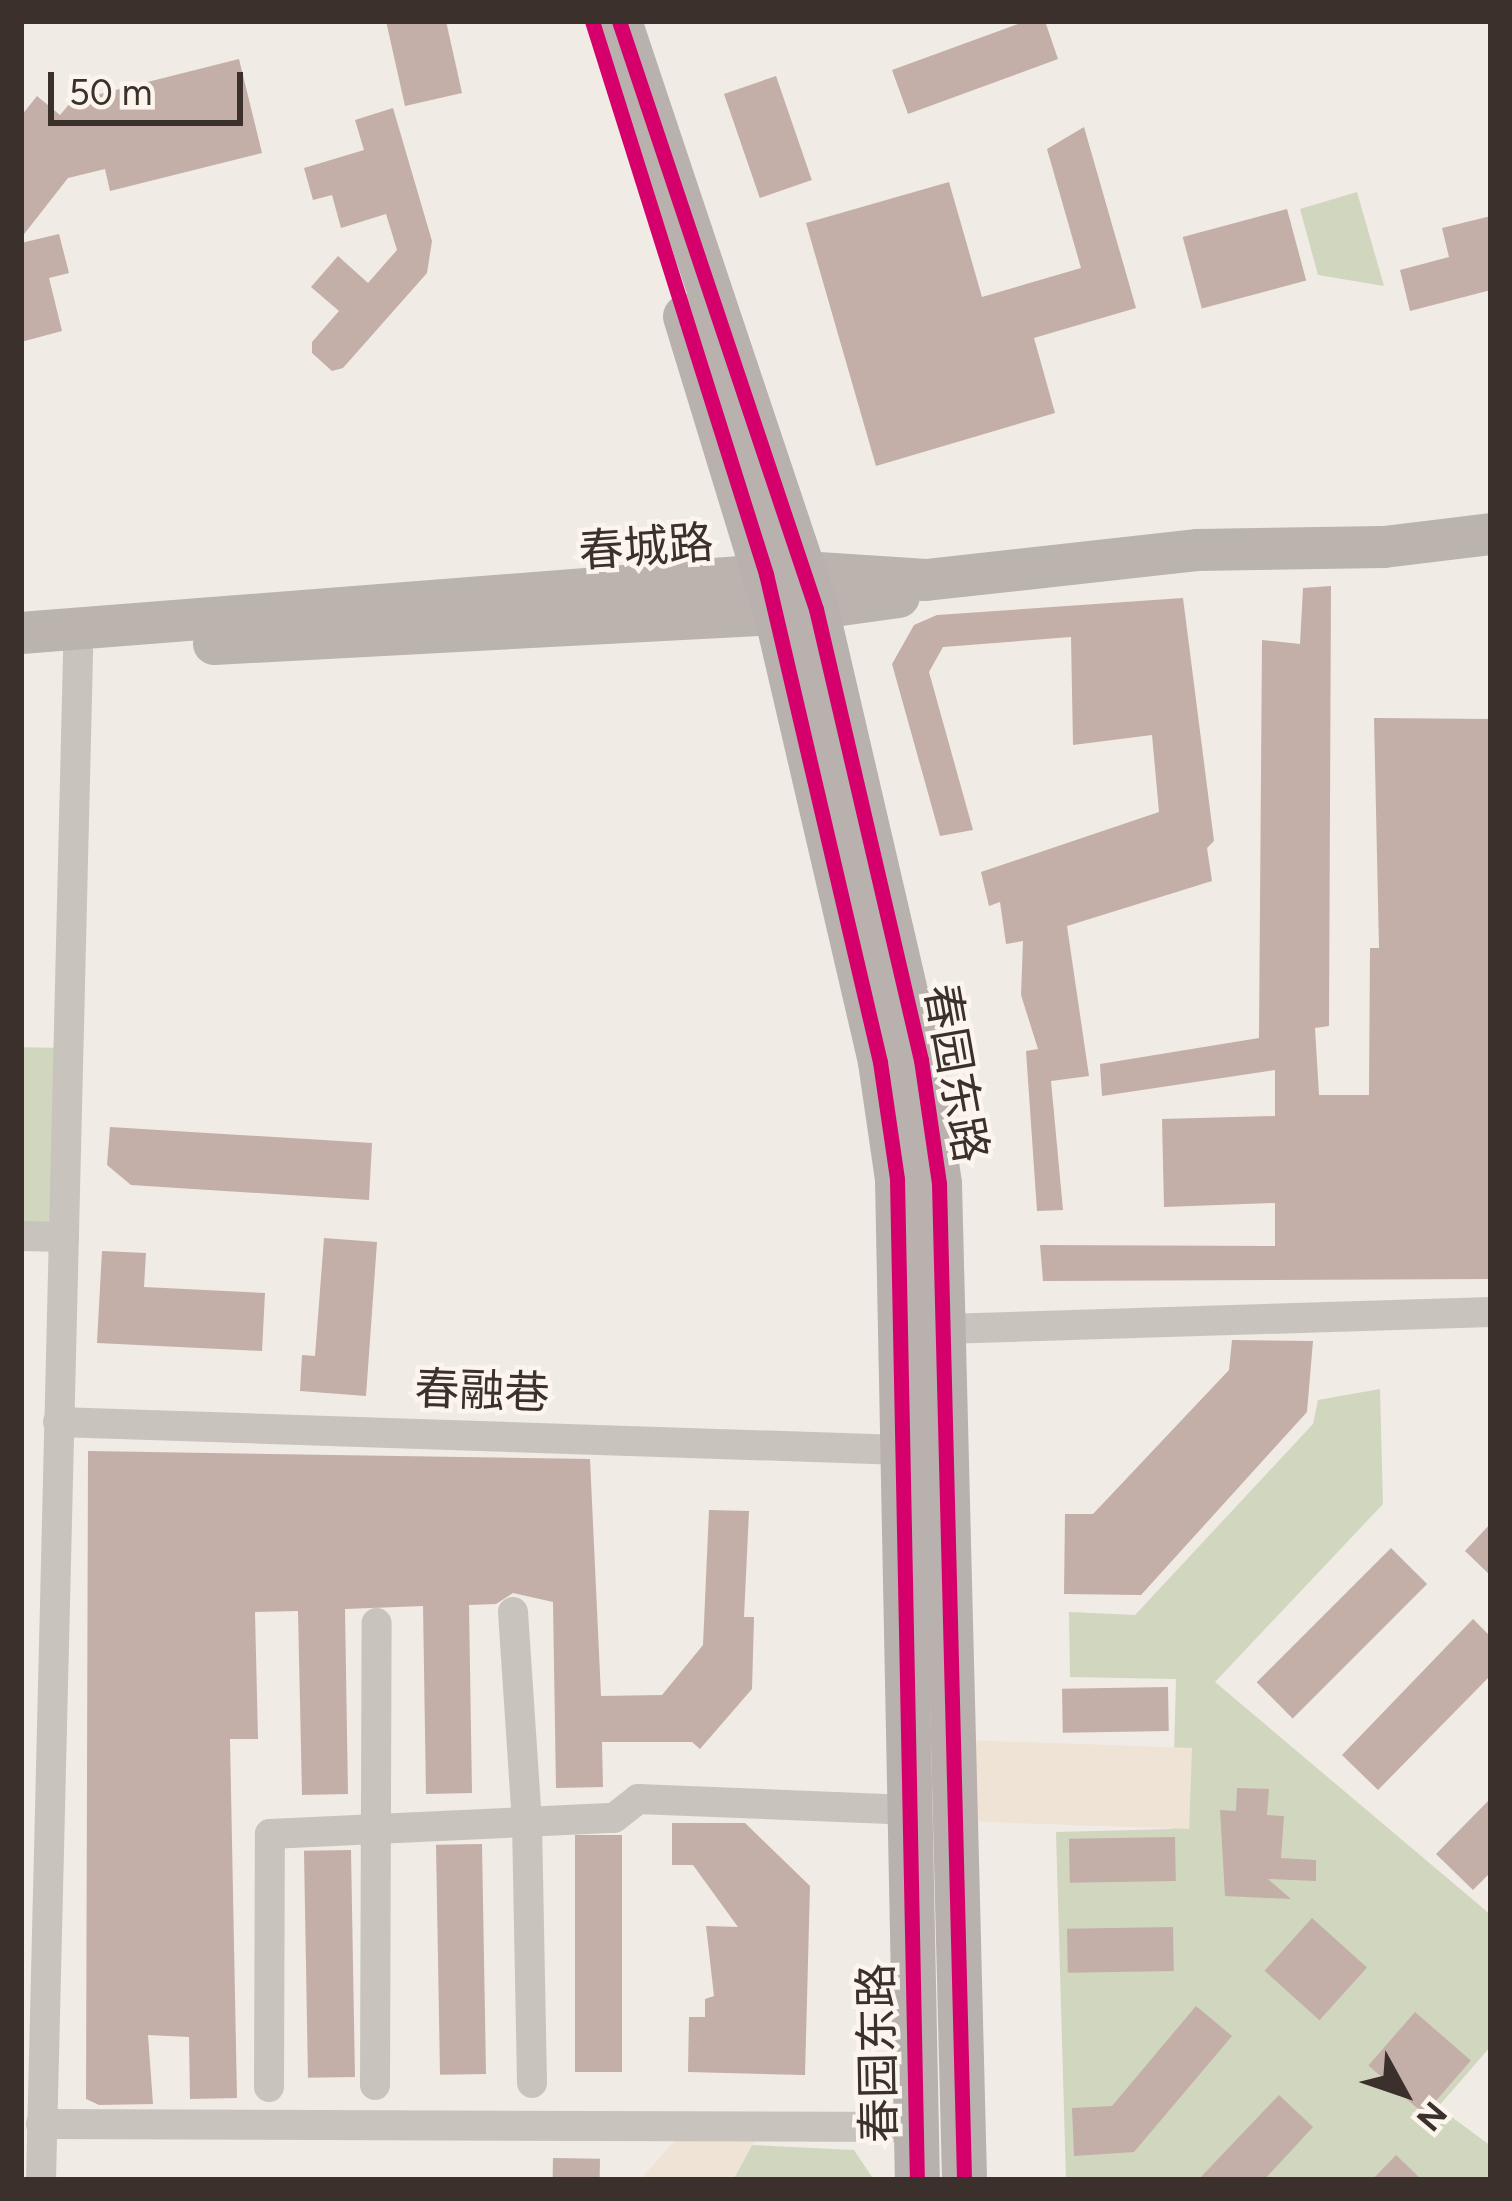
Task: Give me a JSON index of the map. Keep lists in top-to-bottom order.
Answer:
{
  "streets": {
    "main road": ["春园东路"],
    "street": ["春城路", "春融巷"]
  },
  "crossings": [
    ["春城路", "春园东路"],
    ["春园东路", "春融巷"]
  ],
  "scale_bar": "50 m",
  "north": "bottom right"
}
